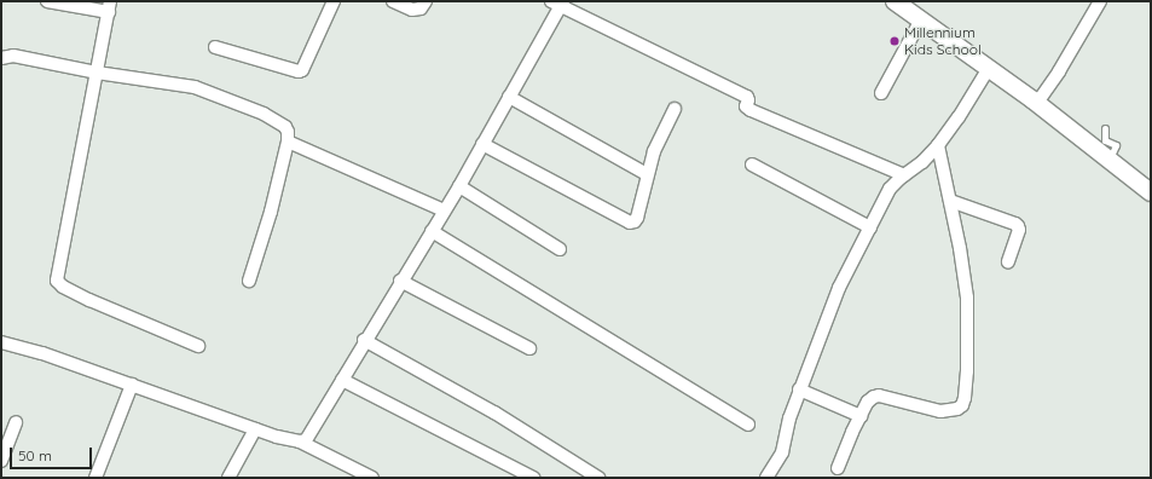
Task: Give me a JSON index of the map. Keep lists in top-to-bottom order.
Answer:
{
  "places": ["Millennium Kids School"],
  "scale_bar": "50 m"
}
